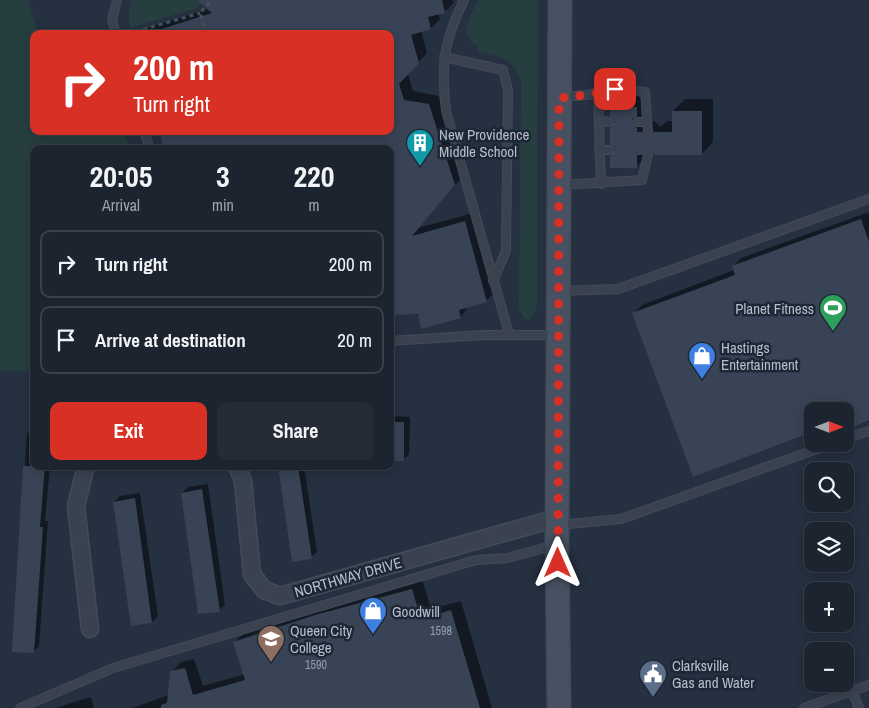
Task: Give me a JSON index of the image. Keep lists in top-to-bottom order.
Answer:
{
  "streets": {
    "street": ["NORTHWAY DRIVE"]
  },
  "places": {
    "building": ["New Providence Middle School"],
    "sports": ["Planet Fitness"],
    "shop": ["Hastings Entertainment", "Goodwill"],
    "school or university": ["Queen City College"],
    "public building": ["Clarksville Gas and Water"]
  },
  "house_numbers": ["1598", "1590"],
  "north": "right",
  "page": {
    "turn": ["200 m", "Turn right"],
    "eta": [
      "20:05",
      "Arrival",
      "3",
      "min",
      "220",
      "m"
    ],
    "list": [
      {
        "name": "Turn right",
        "value": "200 m"
      },
      {
        "name": "Arrive at destination",
        "value": "20 m"
      }
    ],
    "buttons": ["Exit", "Share"],
    "map_buttons": ["+", "−"]
  }
}
